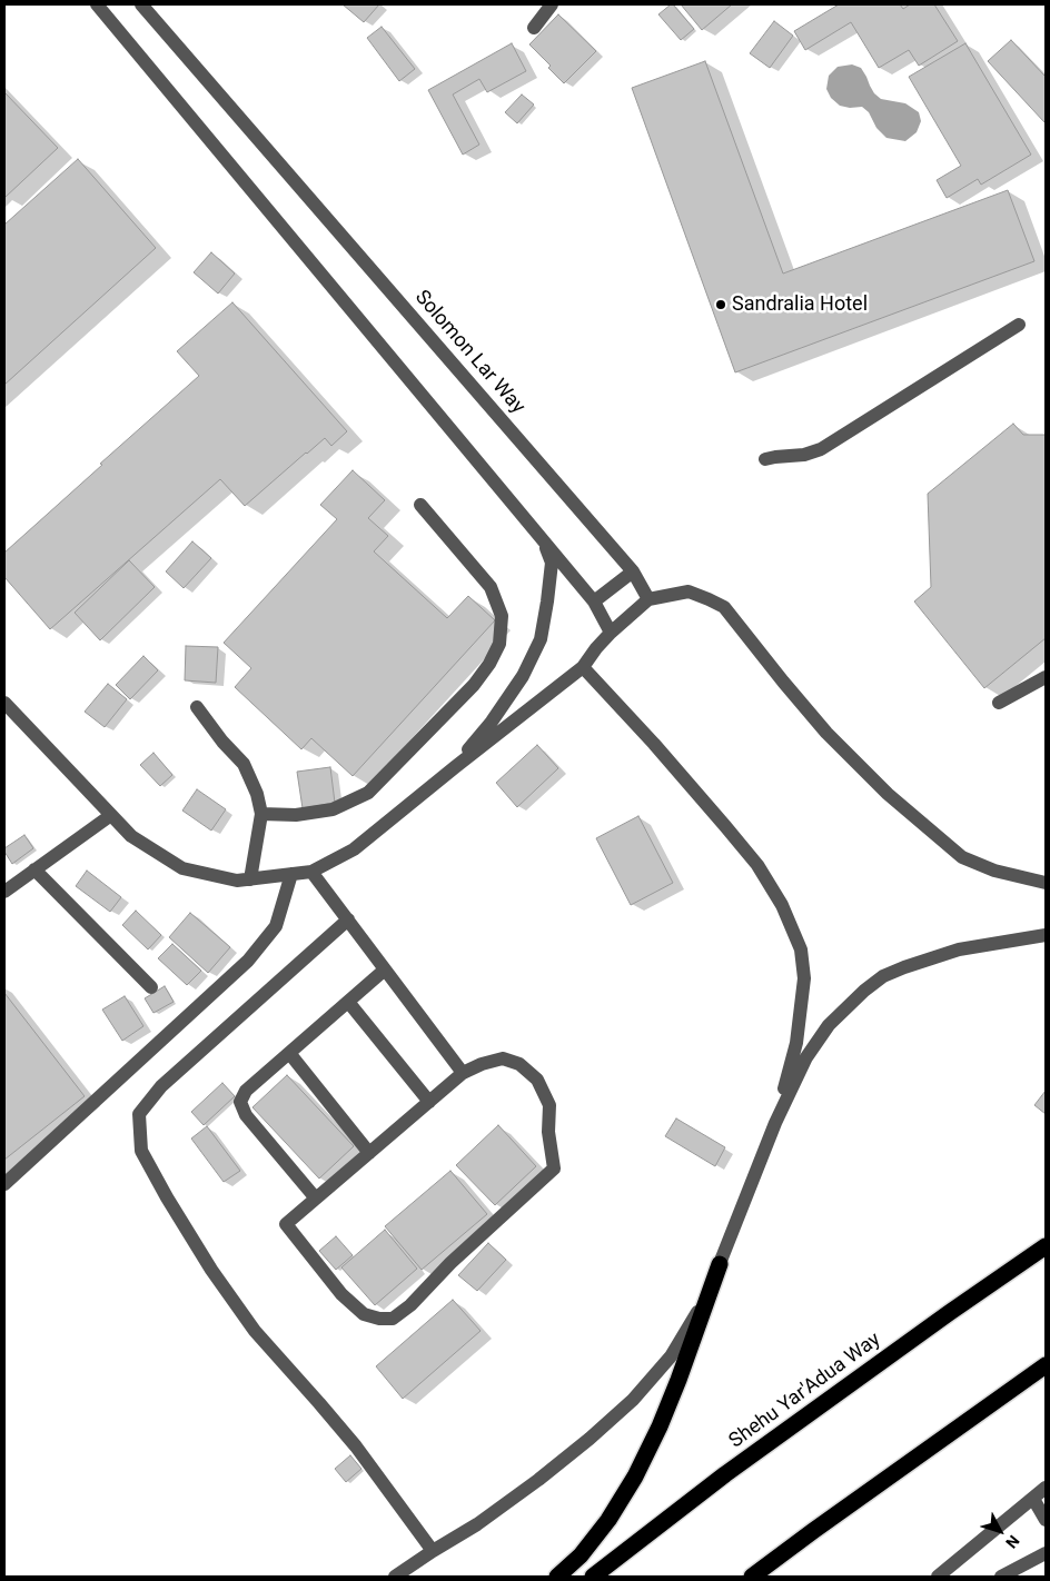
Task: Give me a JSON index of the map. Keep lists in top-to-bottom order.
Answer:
{
  "streets": {
    "highway": ["Shehu Yar'Adua Way"],
    "street": ["Solomon Lar Way"]
  },
  "places": ["Sandralia Hotel"],
  "north": "bottom right"
}
